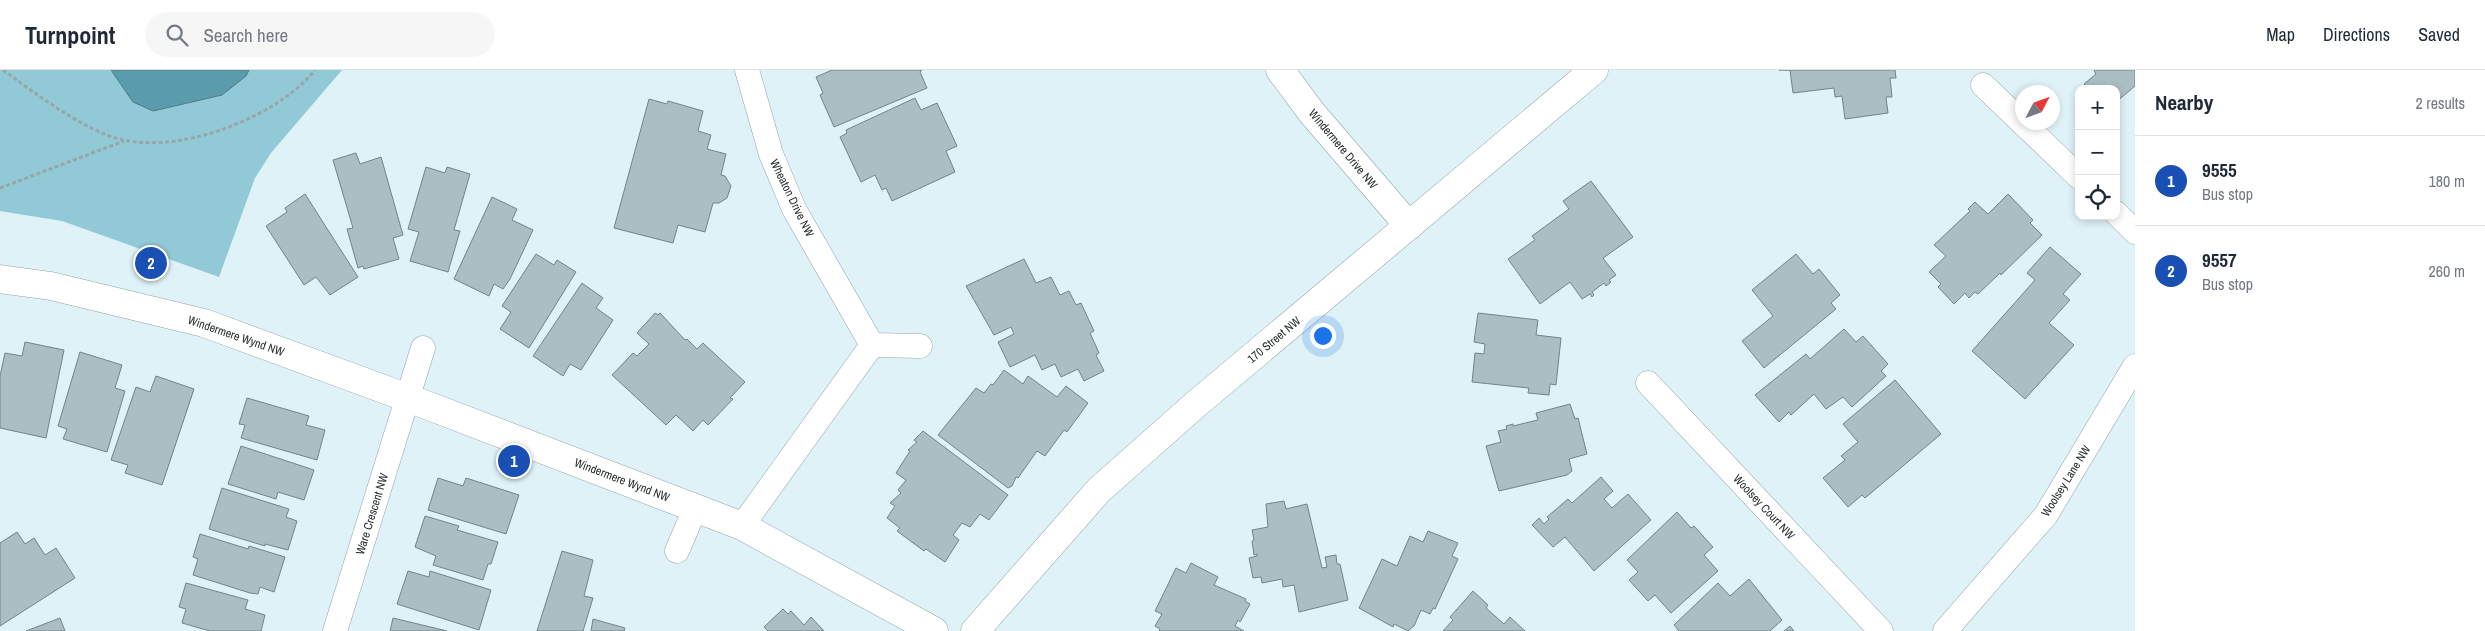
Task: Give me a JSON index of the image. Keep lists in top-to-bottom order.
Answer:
{
  "streets": {
    "street": [
      "Windermere Drive NW",
      "Wheaton Drive NW",
      "Windermere Wynd NW",
      "170 Street NW",
      "Woolsey Lane NW",
      "Woolsey Court NW",
      "Ware Crescent NW"
    ]
  },
  "crossings": [
    ["Windermere Drive NW", "170 Street NW"],
    ["Windermere Wynd NW", "Ware Crescent NW"]
  ],
  "north": "top right",
  "page": {
    "header": "Turnpoint",
    "search": "Search here",
    "nav": ["Map", "Directions", "Saved"],
    "heading": ["Nearby", "2 results"],
    "map_buttons": ["+", "−"],
    "list": [
      {
        "mark": "1",
        "name": "9555",
        "note": "Bus stop",
        "value": "180 m"
      },
      {
        "mark": "2",
        "name": "9557",
        "note": "Bus stop",
        "value": "260 m"
      }
    ],
    "pins": ["2", "1"]
  }
}
